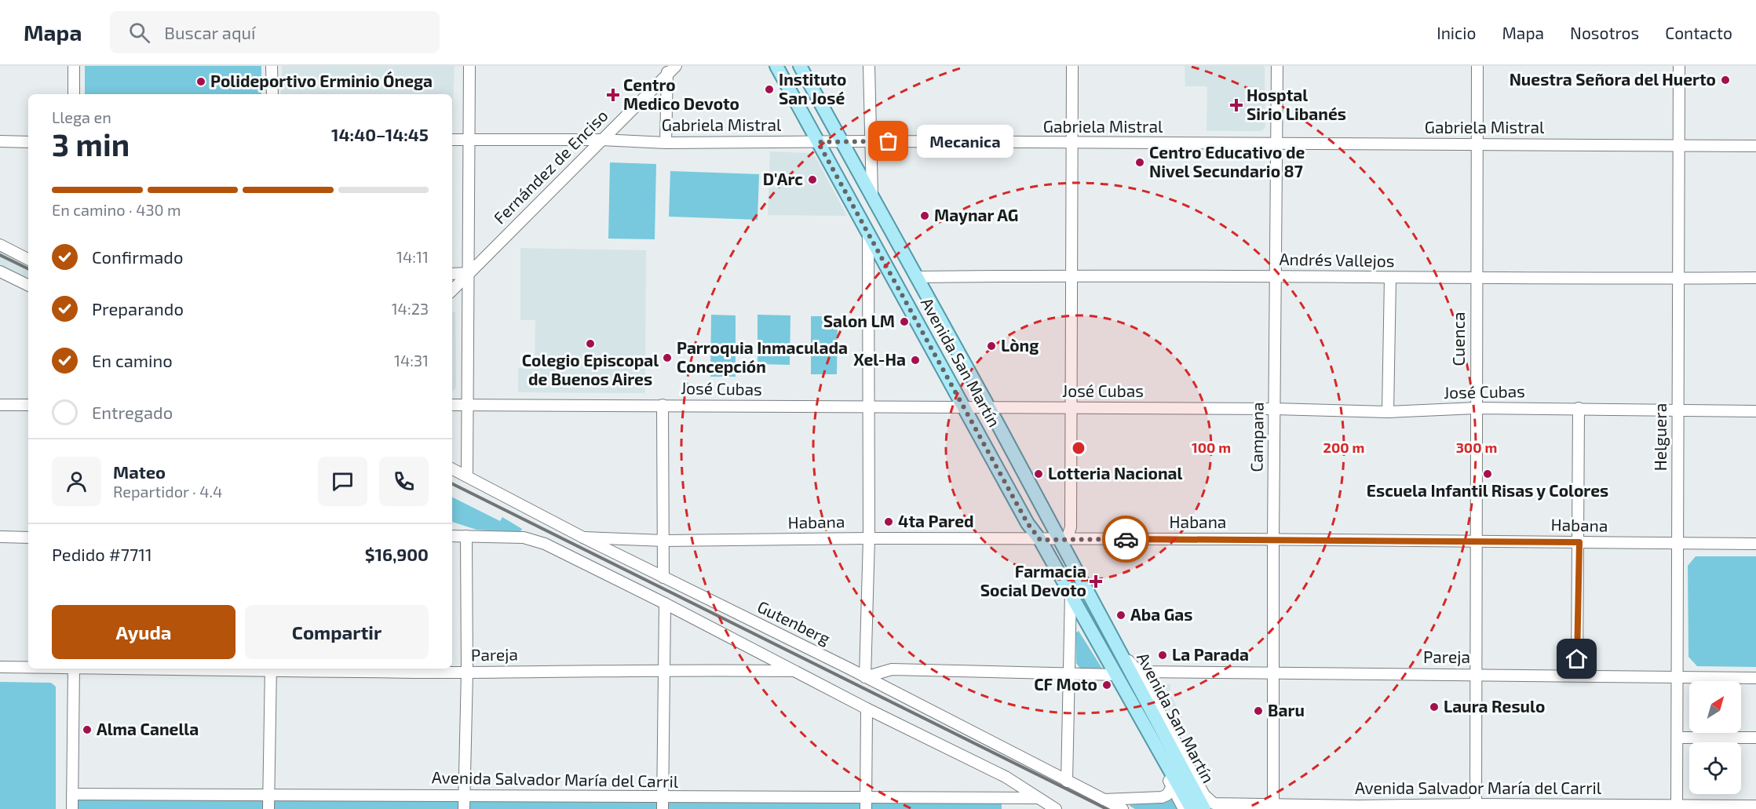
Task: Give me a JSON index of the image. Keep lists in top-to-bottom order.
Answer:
{
  "streets": {
    "main road": ["Avenida San Martín"],
    "street": [
      "Gabriela Mistral",
      "Fernández de Enciso",
      "Andrés Vallejos",
      "Cuenca",
      "José Cubas",
      "Campana",
      "Helguera",
      "Habana",
      "Gutenberg",
      "Pareja",
      "Avenida Salvador María del Carril"
    ]
  },
  "crossings": [
    ["Gabriela Mistral", "Fernández de Enciso"],
    ["Gabriela Mistral", "Cuenca"],
    ["Gabriela Mistral", "Avenida San Martín"],
    ["Gabriela Mistral", "Campana"],
    ["Gabriela Mistral", "Helguera"],
    ["Andrés Vallejos", "Cuenca"],
    ["Andrés Vallejos", "Avenida San Martín"],
    ["Andrés Vallejos", "Campana"],
    ["Andrés Vallejos", "Helguera"],
    ["Cuenca", "José Cubas"],
    ["Cuenca", "Habana"],
    ["Cuenca", "Pareja"],
    ["Cuenca", "Avenida Salvador María del Carril"],
    ["Avenida San Martín", "José Cubas"],
    ["Avenida San Martín", "Habana"],
    ["Avenida San Martín", "Pareja"],
    ["Avenida San Martín", "Avenida Salvador María del Carril"],
    ["José Cubas", "Campana"],
    ["José Cubas", "Helguera"],
    ["Campana", "Habana"],
    ["Campana", "Pareja"],
    ["Campana", "Avenida Salvador María del Carril"],
    ["Helguera", "Habana"],
    ["Helguera", "Pareja"],
    ["Helguera", "Avenida Salvador María del Carril"],
    ["Habana", "Gutenberg"]
  ],
  "places": {
    "other": [
      "Nuestra Señora del Huerto",
      "Polideportivo Erminio Ónega",
      "Instituto San José",
      "Mecanica",
      "Centro Educativo de Nivel Secundario 87",
      "D'Arc",
      "Maynar AG",
      "Salon LM",
      "Colegio Episcopal de Buenos Aires",
      "Lòng",
      "Parroquia Inmaculada Concepción",
      "Xel-Ha",
      "Lotteria Nacional",
      "Escuela Infantil Risas y Colores",
      "4ta Pared",
      "Aba Gas",
      "La Parada",
      "CF Moto",
      "Laura Resulo",
      "Baru",
      "Alma Canella"
    ],
    "health": ["Centro Medico Devoto", "Hosptal Sirio Libanés", "Farmacia Social Devoto"]
  },
  "north": "top right",
  "page": {
    "header": "Mapa",
    "search": "Buscar aquí",
    "nav": [
      "Inicio",
      "Mapa",
      "Nosotros",
      "Contacto"
    ],
    "heading": ["3 min", "Llega en", "14:40–14:45"],
    "panel": [
      "Mateo",
      "Repartidor · 4.4",
      "Pedido #7711",
      "$16,900"
    ],
    "bubble": "Mecanica",
    "bar": "En camino · 430 m",
    "list": [
      ["Confirmado", "14:11"],
      ["Preparando", "14:23"],
      ["En camino", "14:31"],
      "Entregado"
    ],
    "buttons": ["Ayuda", "Compartir"]
  },
  "rings": ["100 m", "200 m", "300 m"]
}
